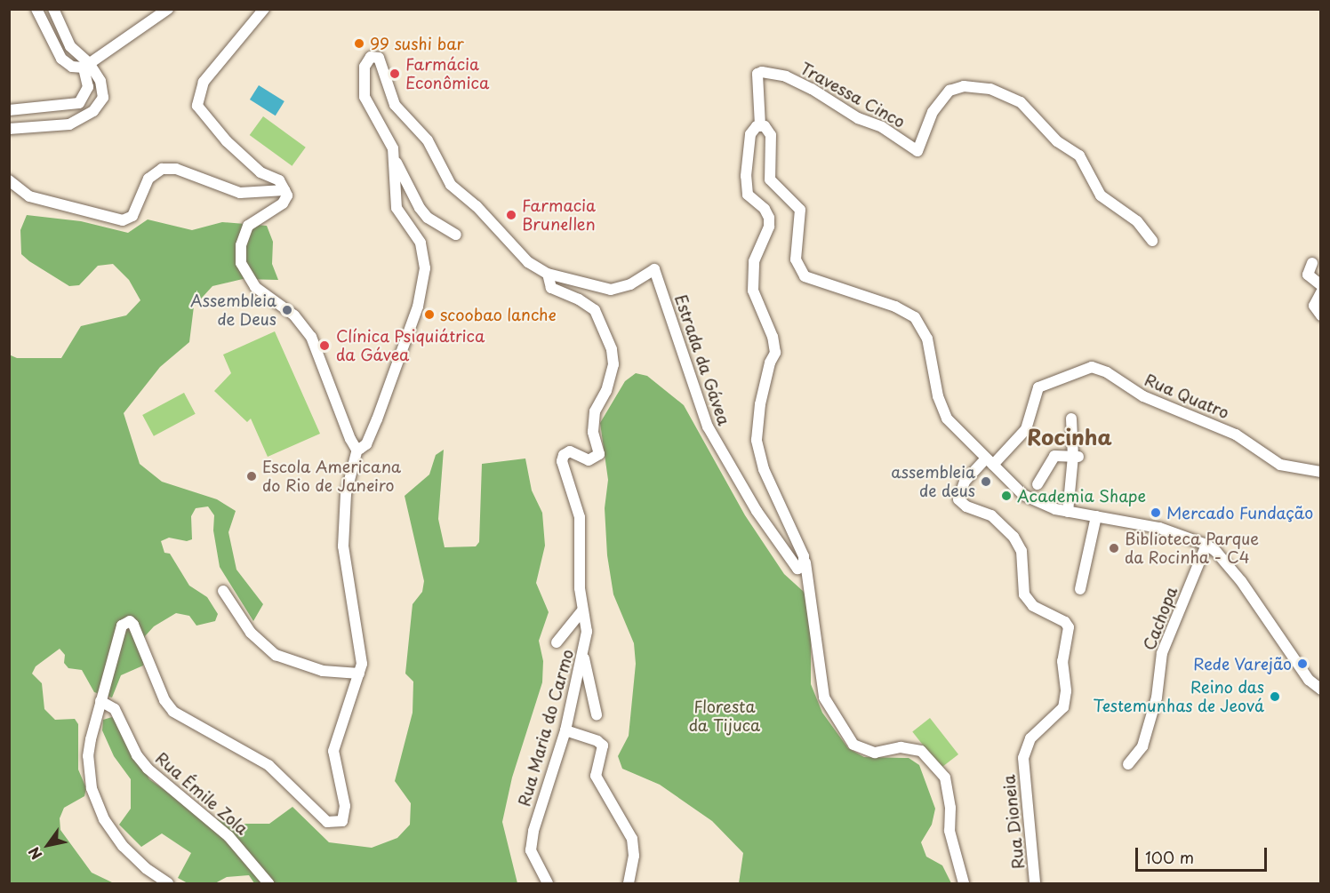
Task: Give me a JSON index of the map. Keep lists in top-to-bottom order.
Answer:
{
  "streets": {
    "street": [
      "Travessa Cinco",
      "Estrada da Gávea",
      "Rua Quatro",
      "Cachopa",
      "Rua Maria do Carmo",
      "Rua Émile Zola",
      "Rua Dioneia"
    ]
  },
  "crossings": [
    ["Travessa Cinco", "Estrada da Gávea"],
    ["Estrada da Gávea", "Rua Maria do Carmo"],
    ["Rua Quatro", "Rua Dioneia"]
  ],
  "districts": ["Rocinha"],
  "parks": ["Floresta da Tijuca"],
  "places": [
    "99 sushi bar",
    "Farmácia Econômica",
    "Farmacia Brunellen",
    "Assembleia de Deus",
    "scoobao lanche",
    "Clínica Psiquiátrica da Gávea",
    "Escola Americana do Rio de Janeiro",
    "assembleia de deus",
    "Academia Shape",
    "Mercado Fundação",
    "Biblioteca Parque da Rocinha - C4",
    "Rede Varejão",
    "Reino das Testemunhas de Jeová"
  ],
  "scale_bar": "100 m",
  "north": "bottom left"
}
